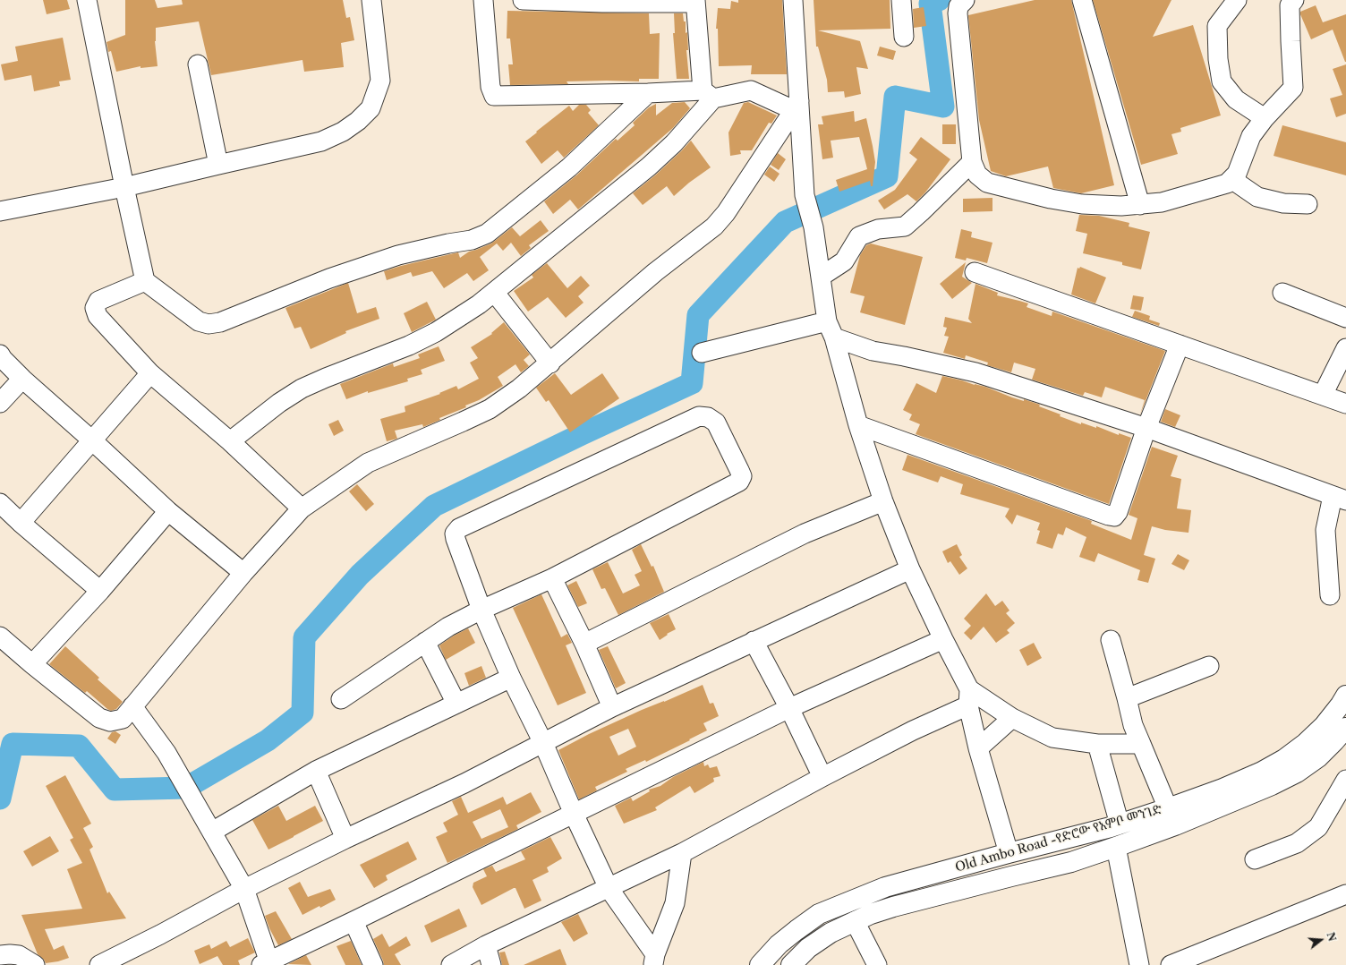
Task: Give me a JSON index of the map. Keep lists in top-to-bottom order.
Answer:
{
  "streets": {
    "main road": ["Old Ambo Road -የድሮው የአምቦ መንገድ"]
  },
  "north": "right"
}
